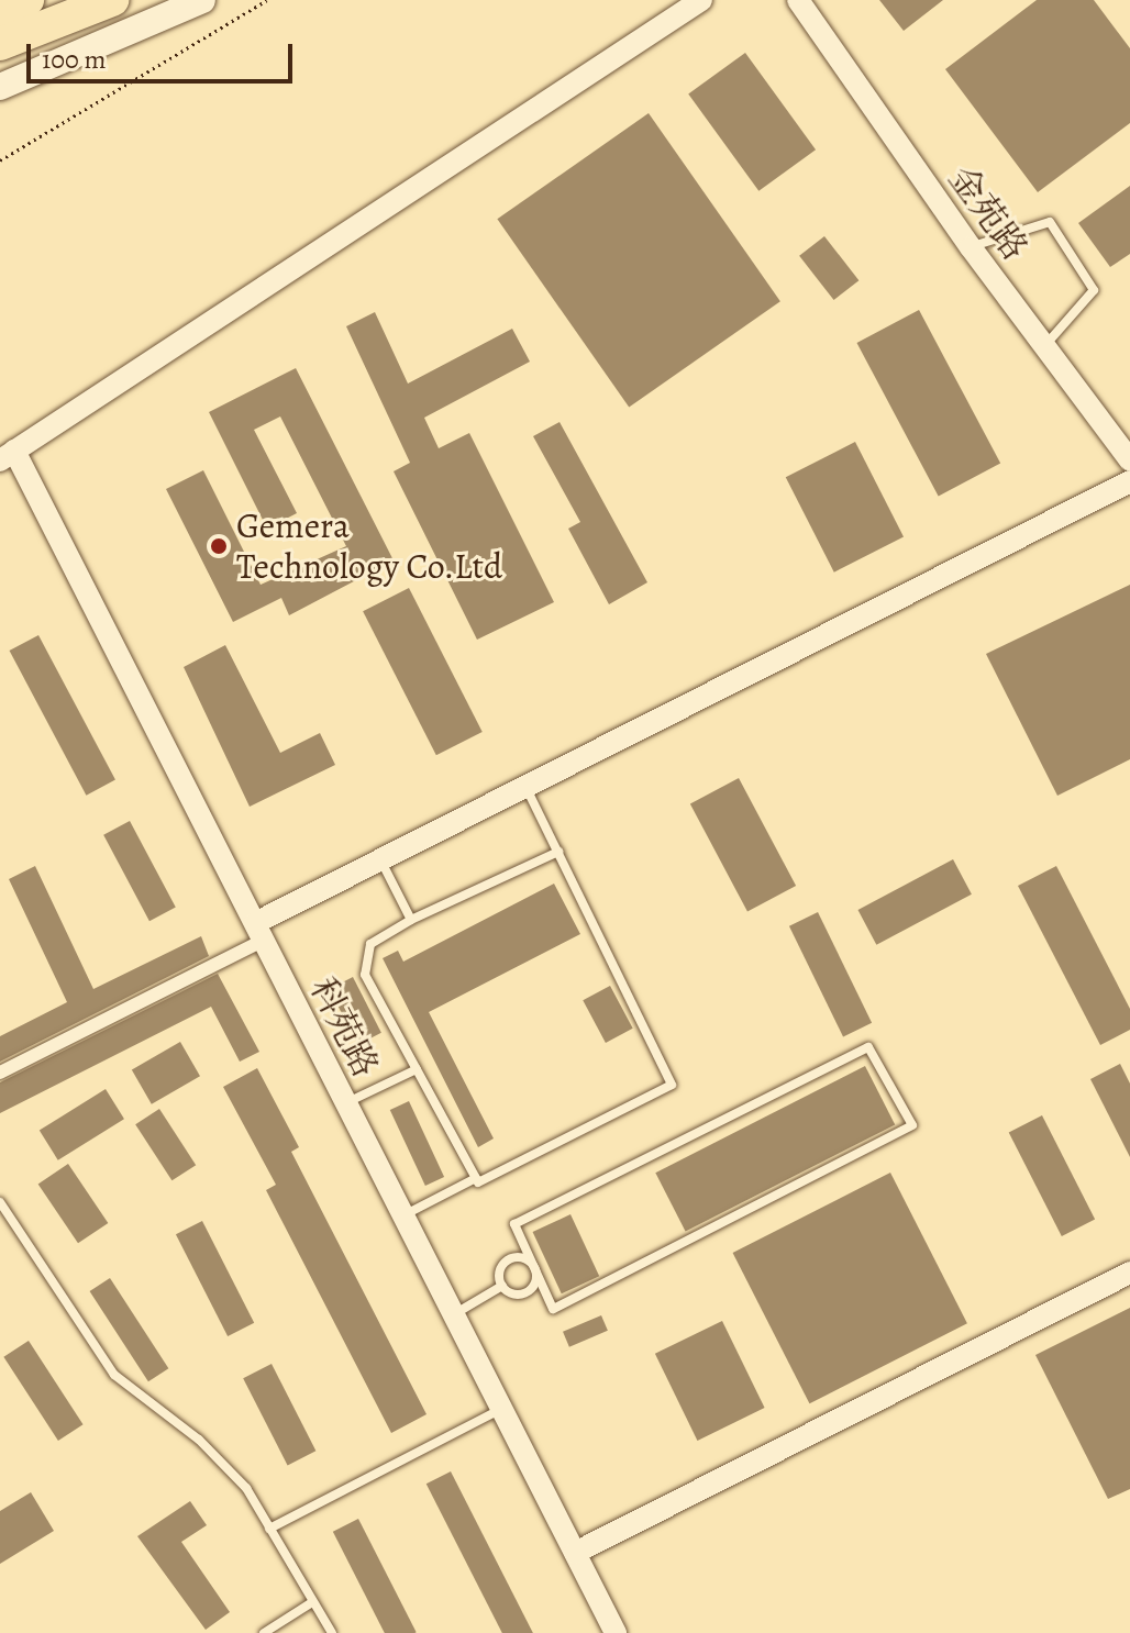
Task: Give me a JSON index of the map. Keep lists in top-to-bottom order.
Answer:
{
  "streets": {
    "street": ["金苑路", "科苑路"]
  },
  "places": ["Gemera Technology Co.Ltd"],
  "scale_bar": "100 m"
}
